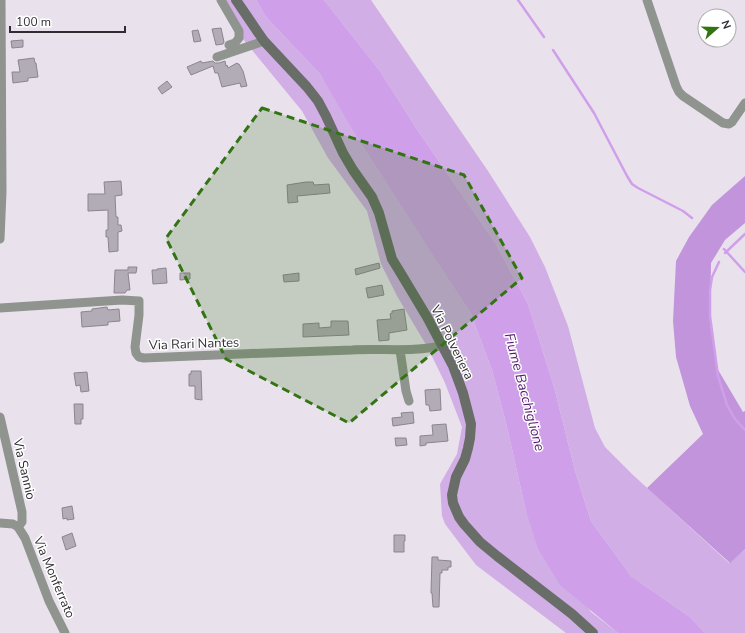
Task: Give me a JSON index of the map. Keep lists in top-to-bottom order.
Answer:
{
  "streets": {
    "street": [
      "Via Polveriera",
      "Via Rari Nantes",
      "Via Sannio",
      "Via Monferrato"
    ]
  },
  "crossings": [
    ["Via Polveriera", "Via Rari Nantes"],
    ["Via Sannio", "Via Monferrato"]
  ],
  "water": ["Fiume Bacchiglione"],
  "scale_bar": "100 m",
  "north": "right"
}
